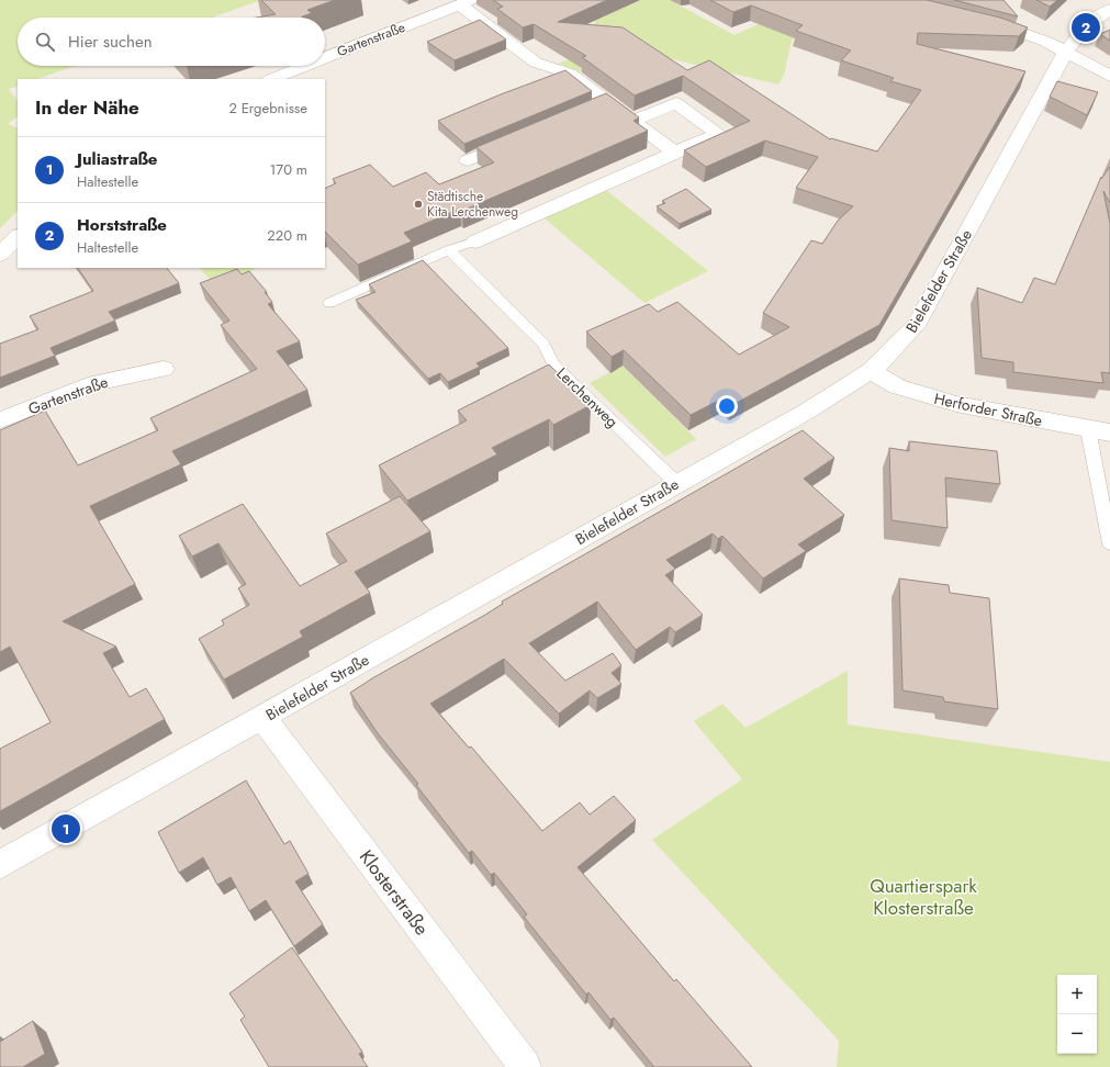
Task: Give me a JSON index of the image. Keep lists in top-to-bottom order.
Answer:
{
  "streets": {
    "street": [
      "Gartenstraße",
      "Bielefelder Straße",
      "Herforder Straße",
      "Klosterstraße"
    ],
    "lane": ["Lerchenweg"]
  },
  "crossings": [
    ["Bielefelder Straße", "Lerchenweg"],
    ["Bielefelder Straße", "Herforder Straße"],
    ["Bielefelder Straße", "Klosterstraße"]
  ],
  "parks": ["Quartierspark Klosterstraße"],
  "places": ["Städtische Kita Lerchenweg"],
  "page": {
    "pins": ["2", "1"],
    "search": "Hier suchen",
    "heading": ["In der Nähe", "2 Ergebnisse"],
    "list": [
      {
        "mark": "1",
        "name": "Juliastraße",
        "note": "Haltestelle",
        "value": "170 m"
      },
      {
        "mark": "2",
        "name": "Horststraße",
        "note": "Haltestelle",
        "value": "220 m"
      }
    ],
    "map_buttons": ["+", "−"]
  }
}
